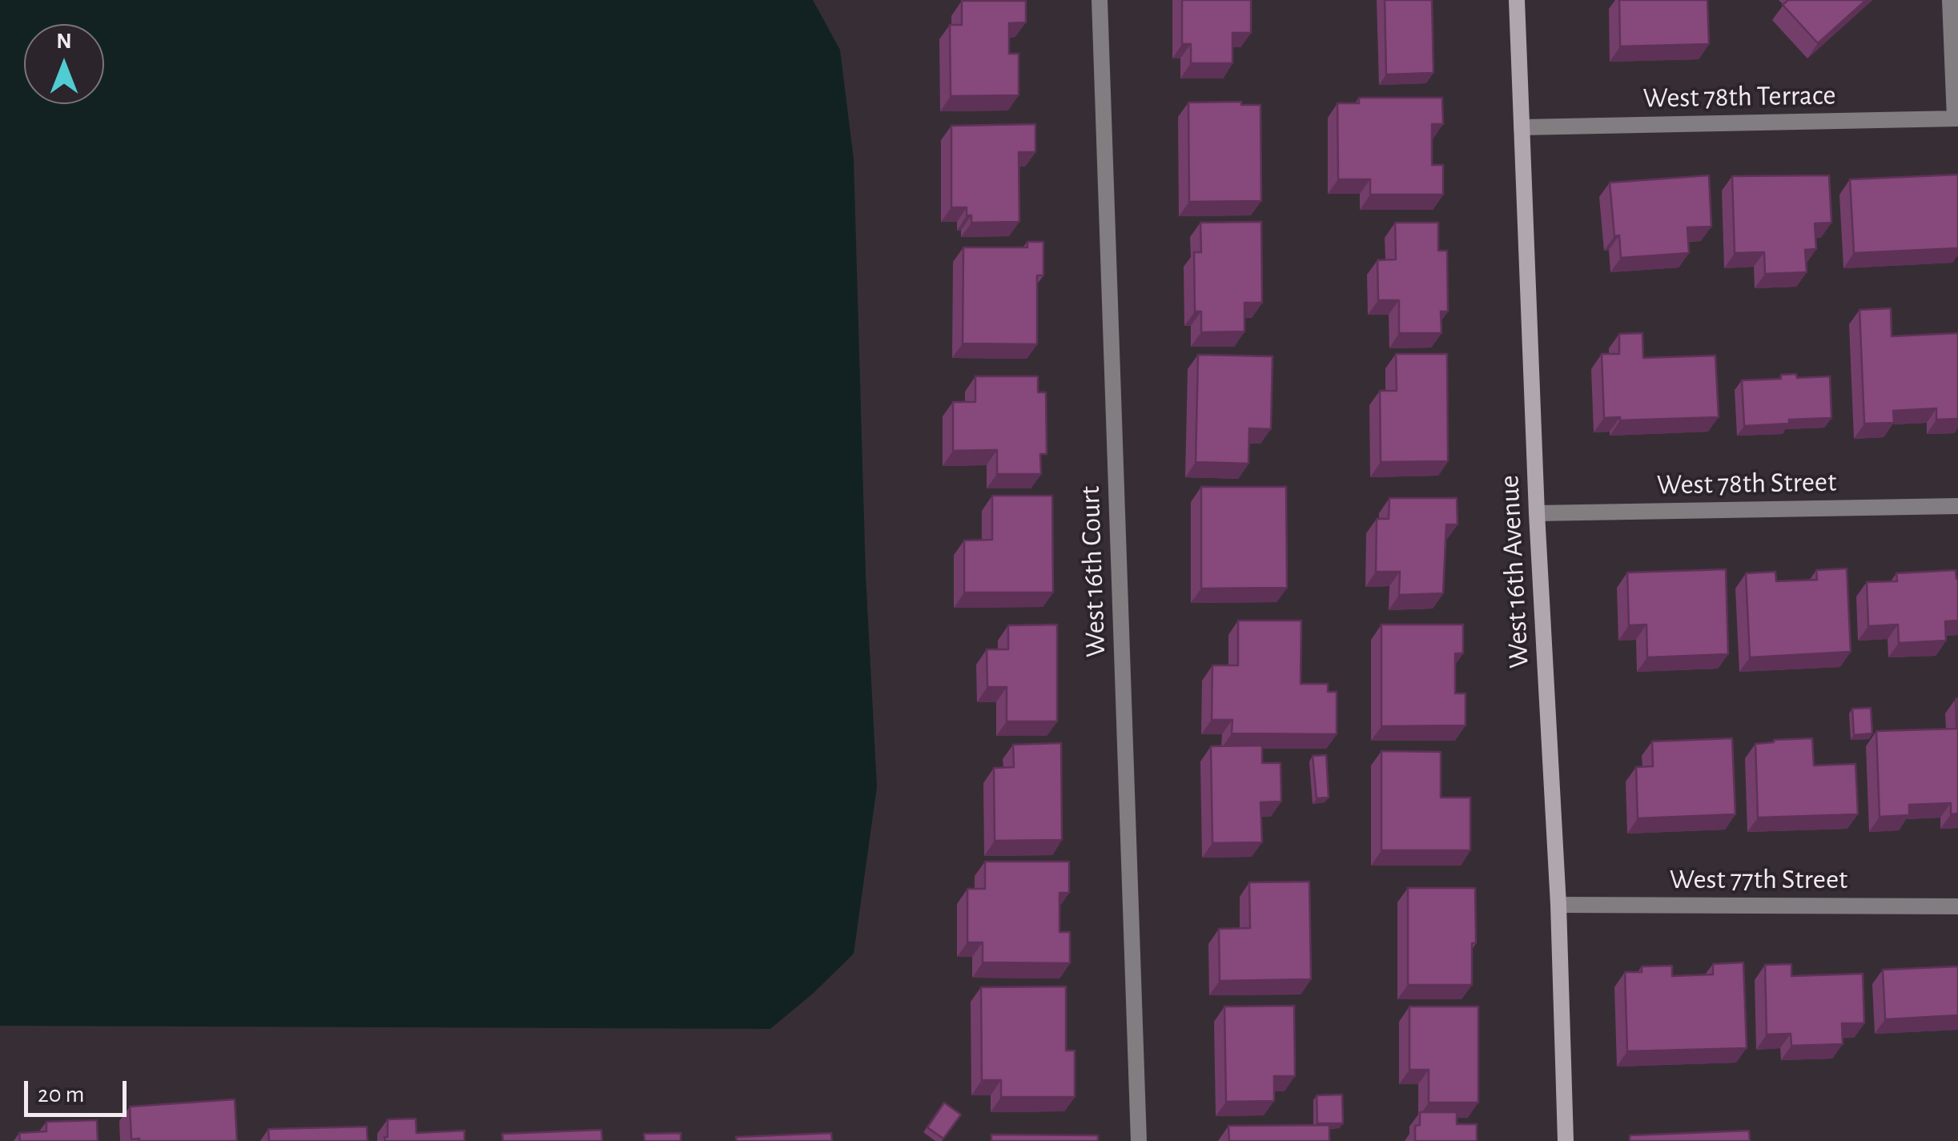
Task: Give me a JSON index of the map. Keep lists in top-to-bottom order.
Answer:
{
  "streets": {
    "street": [
      "West 78th Terrace",
      "West 78th Street",
      "West 16th Court",
      "West 16th Avenue",
      "West 77th Street"
    ]
  },
  "crossings": [
    ["West 78th Terrace", "West 16th Avenue"],
    ["West 78th Street", "West 16th Avenue"],
    ["West 16th Avenue", "West 77th Street"]
  ],
  "scale_bar": "20 m",
  "north": "top"
}
